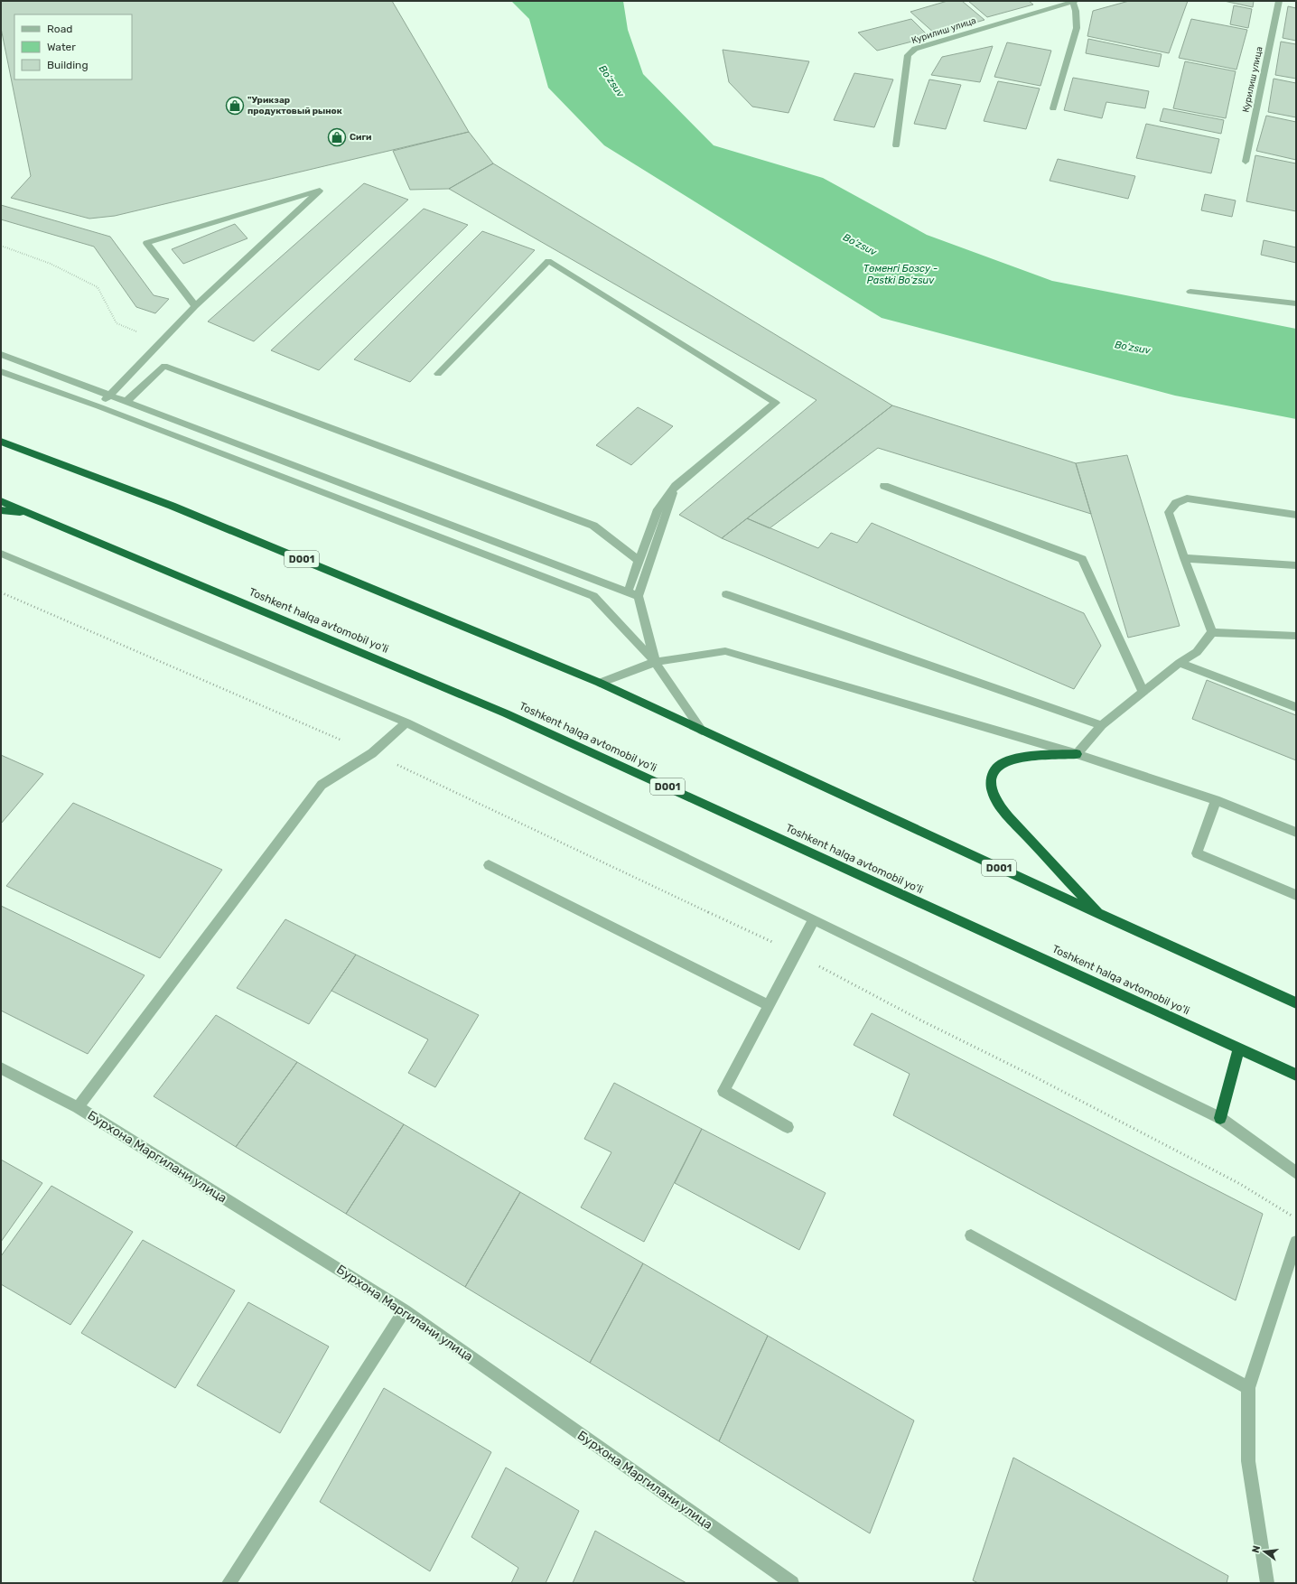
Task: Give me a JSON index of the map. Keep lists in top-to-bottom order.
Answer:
{
  "streets": {
    "highway": ["D001", "Toshkent halqa avtomobil yo'li"],
    "street": ["Курилиш улица", "Бурхона Маргилани улица"]
  },
  "water": ["Boʻzsuv", "Төменгі Бозсу - Pastki Boʻzsuv"],
  "places": {
    "shop": ["\"Урикзар продуктовый рынок", "Сиги"]
  },
  "legend": ["Road", "Water", "Building"],
  "north": "left"
}
